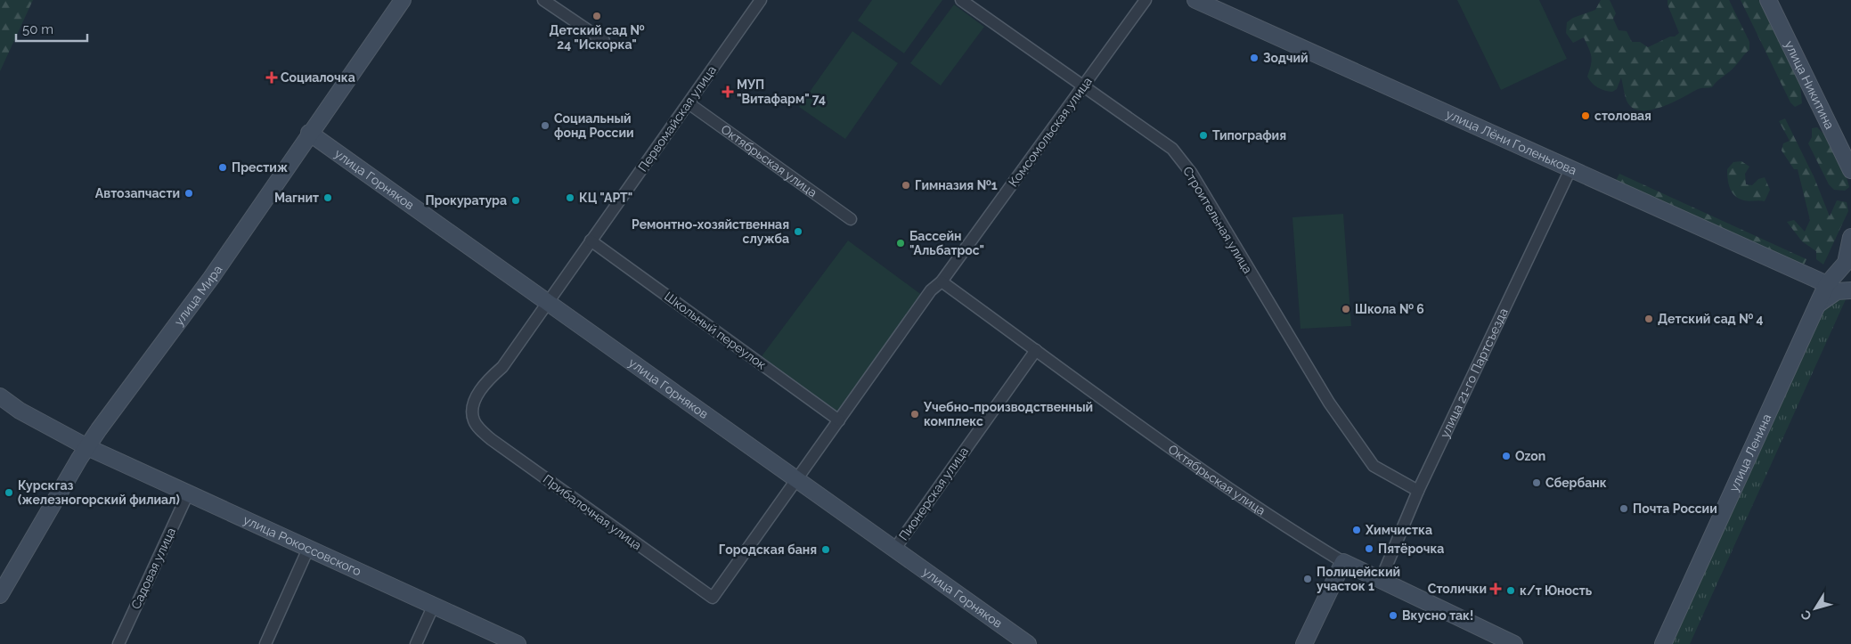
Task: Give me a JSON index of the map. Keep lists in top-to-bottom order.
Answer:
{
  "streets": {
    "street": [
      "улица Никитина",
      "Первомайская улица",
      "Комсомольская улица",
      "улица Лёни Голенькова",
      "Октябрьская улица",
      "улица Горняков",
      "Строительная улица",
      "улица Мира",
      "Школьный переулок",
      "улица 21-го Партсъезда",
      "улица Ленина",
      "Пионерская улица",
      "Прибалочная улица",
      "улица Рокоссовского",
      "Садовая улица"
    ]
  },
  "crossings": [
    ["Первомайская улица", "Октябрьская улица"],
    ["Первомайская улица", "улица Горняков"],
    ["Первомайская улица", "Школьный переулок"],
    ["Первомайская улица", "Прибалочная улица"],
    ["Комсомольская улица", "Октябрьская улица"],
    ["Комсомольская улица", "улица Горняков"],
    ["Комсомольская улица", "Строительная улица"],
    ["Комсомольская улица", "Школьный переулок"],
    ["Комсомольская улица", "Прибалочная улица"],
    ["улица Лёни Голенькова", "улица 21-го Партсъезда"],
    ["улица Лёни Голенькова", "улица Ленина"],
    ["Октябрьская улица", "улица 21-го Партсъезда"],
    ["Октябрьская улица", "Пионерская улица"],
    ["улица Горняков", "улица Мира"],
    ["улица Горняков", "Пионерская улица"],
    ["улица Горняков", "Прибалочная улица"],
    ["Строительная улица", "улица 21-го Партсъезда"],
    ["улица Мира", "улица Рокоссовского"],
    ["улица Рокоссовского", "Садовая улица"]
  ],
  "places": {
    "other": [
      "Детский сад № 24 \"Искорка\"",
      "Зодчий",
      "столовая",
      "Социальный фонд России",
      "Типография",
      "Престиж",
      "Гимназия №1",
      "Автозапчасти",
      "Магнит",
      "КЦ \"АРТ\"",
      "Прокуратура",
      "Ремонтно-хозяйственная служба",
      "Бассейн \"Альбатрос\"",
      "Школа № 6",
      "Детский сад № 4",
      "Учебно-производственный комплекс",
      "Ozon",
      "Сбербанк",
      "Курскгаз (железногорский филиал)",
      "Почта России",
      "Химчистка",
      "Пятёрочка",
      "Городская баня",
      "Полицейский участок 1",
      "к/т Юность",
      "Вкусно так!"
    ],
    "health": ["Социалочка", "МУП \"Витафарм\" 74", "Столички"]
  },
  "scale_bar": "50 m",
  "north": "bottom left"
}
